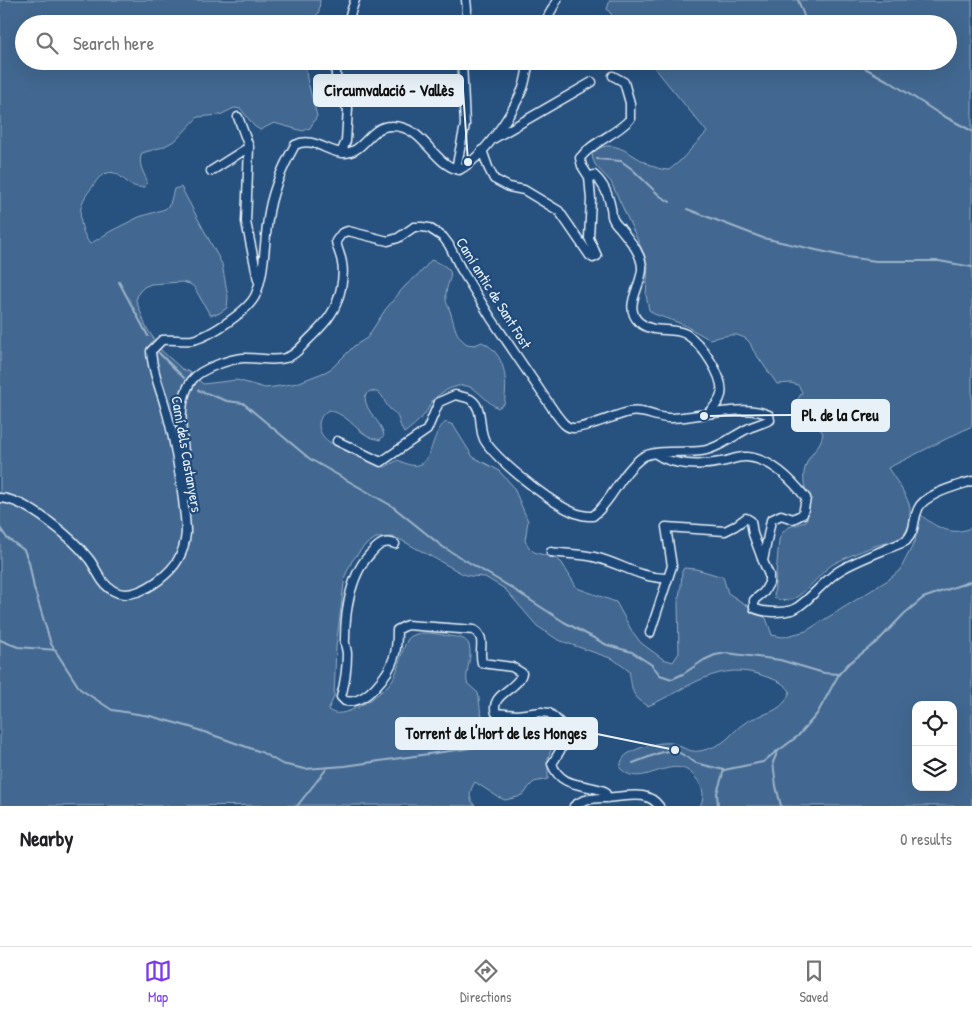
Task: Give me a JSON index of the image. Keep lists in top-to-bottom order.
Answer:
{
  "streets": {
    "street": ["Camí antic de Sant Fost", "Camí dels Castanyers"]
  },
  "crossings": [
    ["Camí antic de Sant Fost", "Camí dels Castanyers"]
  ],
  "places": ["Circumvalació - Vallès", "Pl. de la Creu", "Torrent de l'Hort de les Monges"],
  "page": {
    "search": "Search here",
    "heading": ["Nearby", "0 results"],
    "nav": ["Map", "Directions", "Saved"]
  }
}
